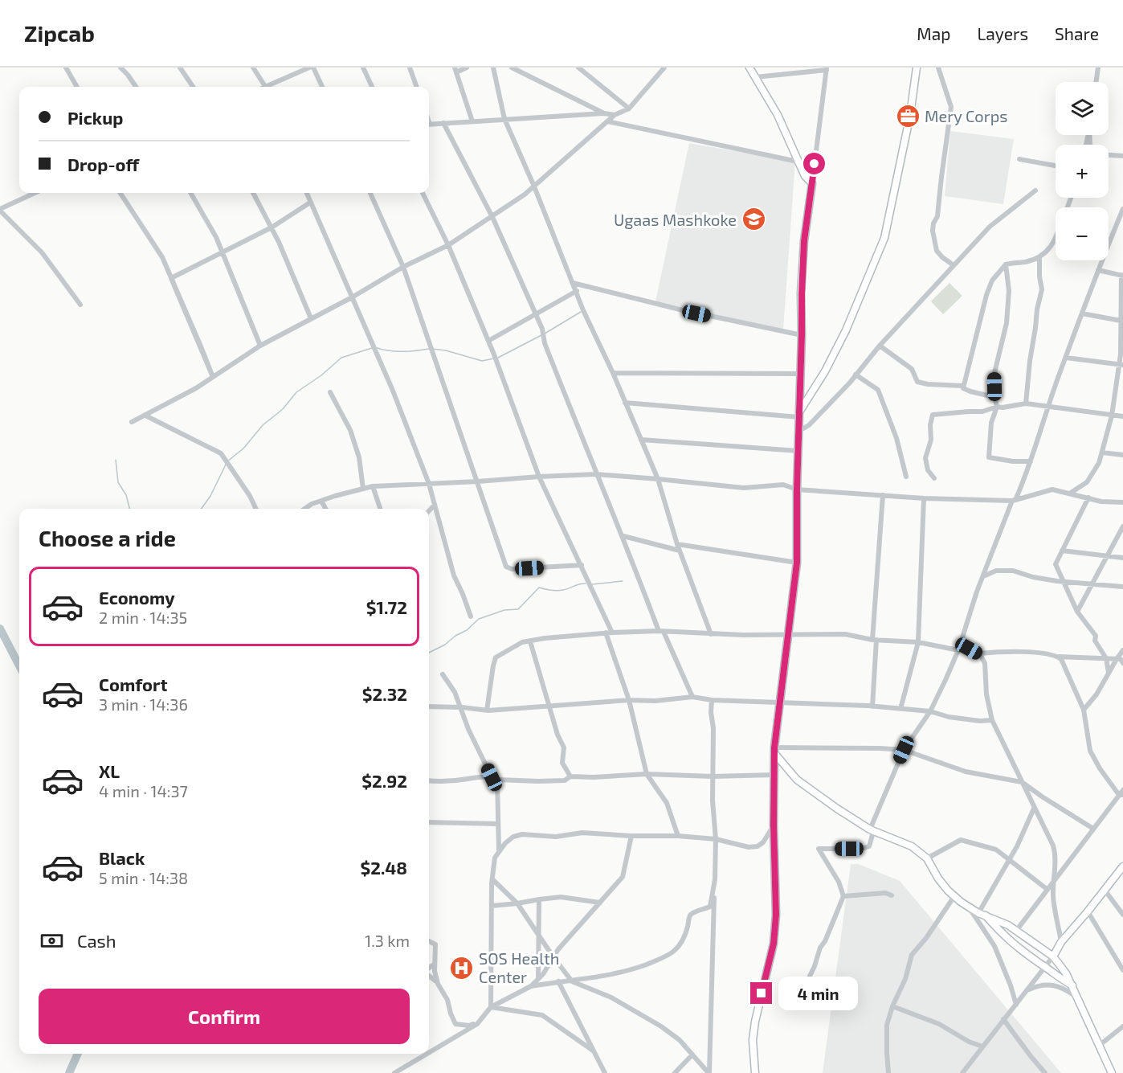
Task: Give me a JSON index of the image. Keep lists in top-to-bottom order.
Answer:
{
  "places": {
    "office": ["Mery Corps"],
    "school or university": ["Ugaas Mashkoke"],
    "hospital": ["SOS Health Center"]
  },
  "page": {
    "header": "Zipcab",
    "nav": ["Map", "Layers", "Share"],
    "map_buttons": ["+", "−"],
    "banner": ["Pickup", "Drop-off"],
    "heading": "Choose a ride",
    "list": [
      {
        "name": "Economy",
        "note": "2 min · 14:35",
        "value": "$1.72"
      },
      {
        "name": "Comfort",
        "note": "3 min · 14:36",
        "value": "$2.32"
      },
      {
        "name": "XL",
        "note": "4 min · 14:37",
        "value": "$2.92"
      },
      {
        "name": "Black",
        "note": "5 min · 14:38",
        "value": "$2.48"
      }
    ],
    "pay": ["Cash", "1.3 km"],
    "bubble": "4 min",
    "buttons": "Confirm"
  }
}
